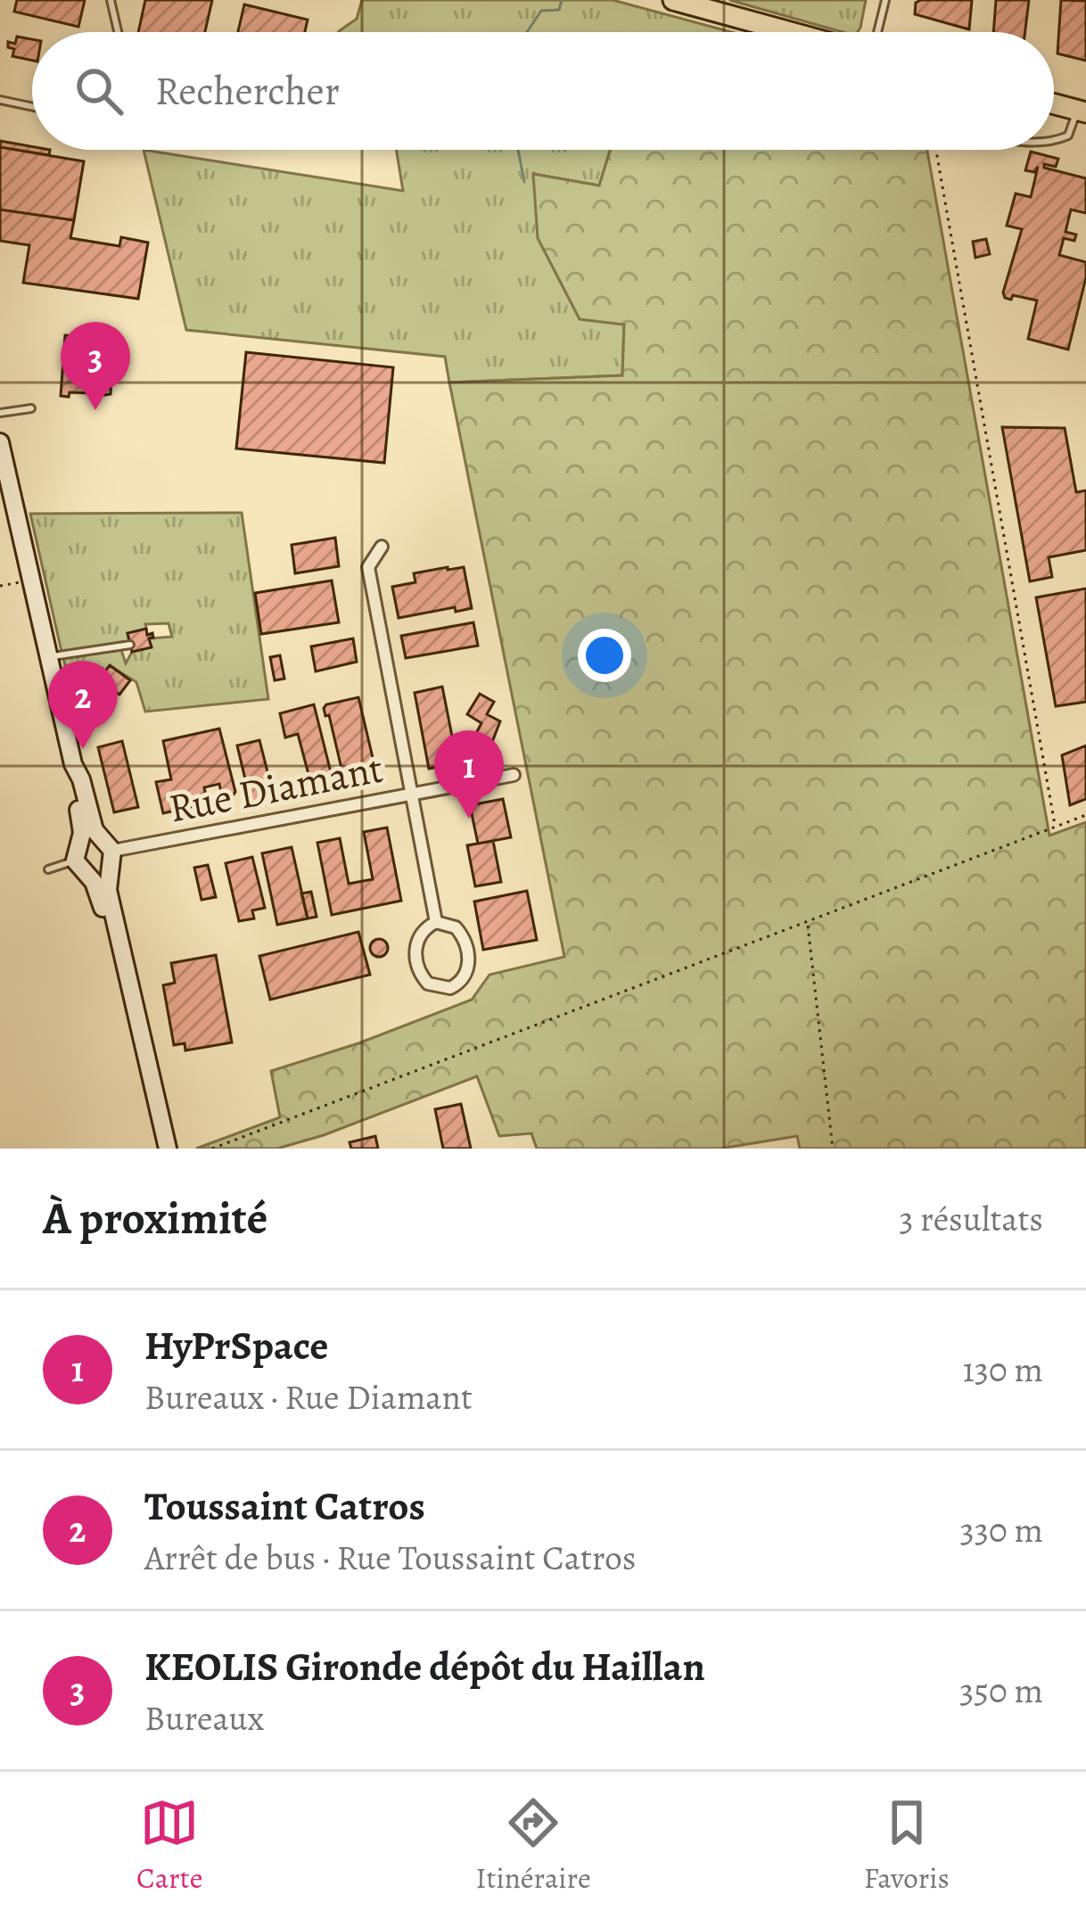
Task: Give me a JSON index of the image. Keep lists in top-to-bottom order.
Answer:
{
  "streets": {
    "street": ["Rue Diamant"]
  },
  "page": {
    "search": "Rechercher",
    "pins": ["3", "2", "1"],
    "heading": ["À proximité", "3 résultats"],
    "list": [
      {
        "mark": "1",
        "name": "HyPrSpace",
        "note": "Bureaux · Rue Diamant",
        "value": "130 m"
      },
      {
        "mark": "2",
        "name": "Toussaint Catros",
        "note": "Arrêt de bus · Rue Toussaint Catros",
        "value": "330 m"
      },
      {
        "mark": "3",
        "name": "KEOLIS Gironde dépôt du Haillan",
        "note": "Bureaux",
        "value": "350 m"
      }
    ],
    "nav": ["Carte", "Itinéraire", "Favoris"]
  }
}
